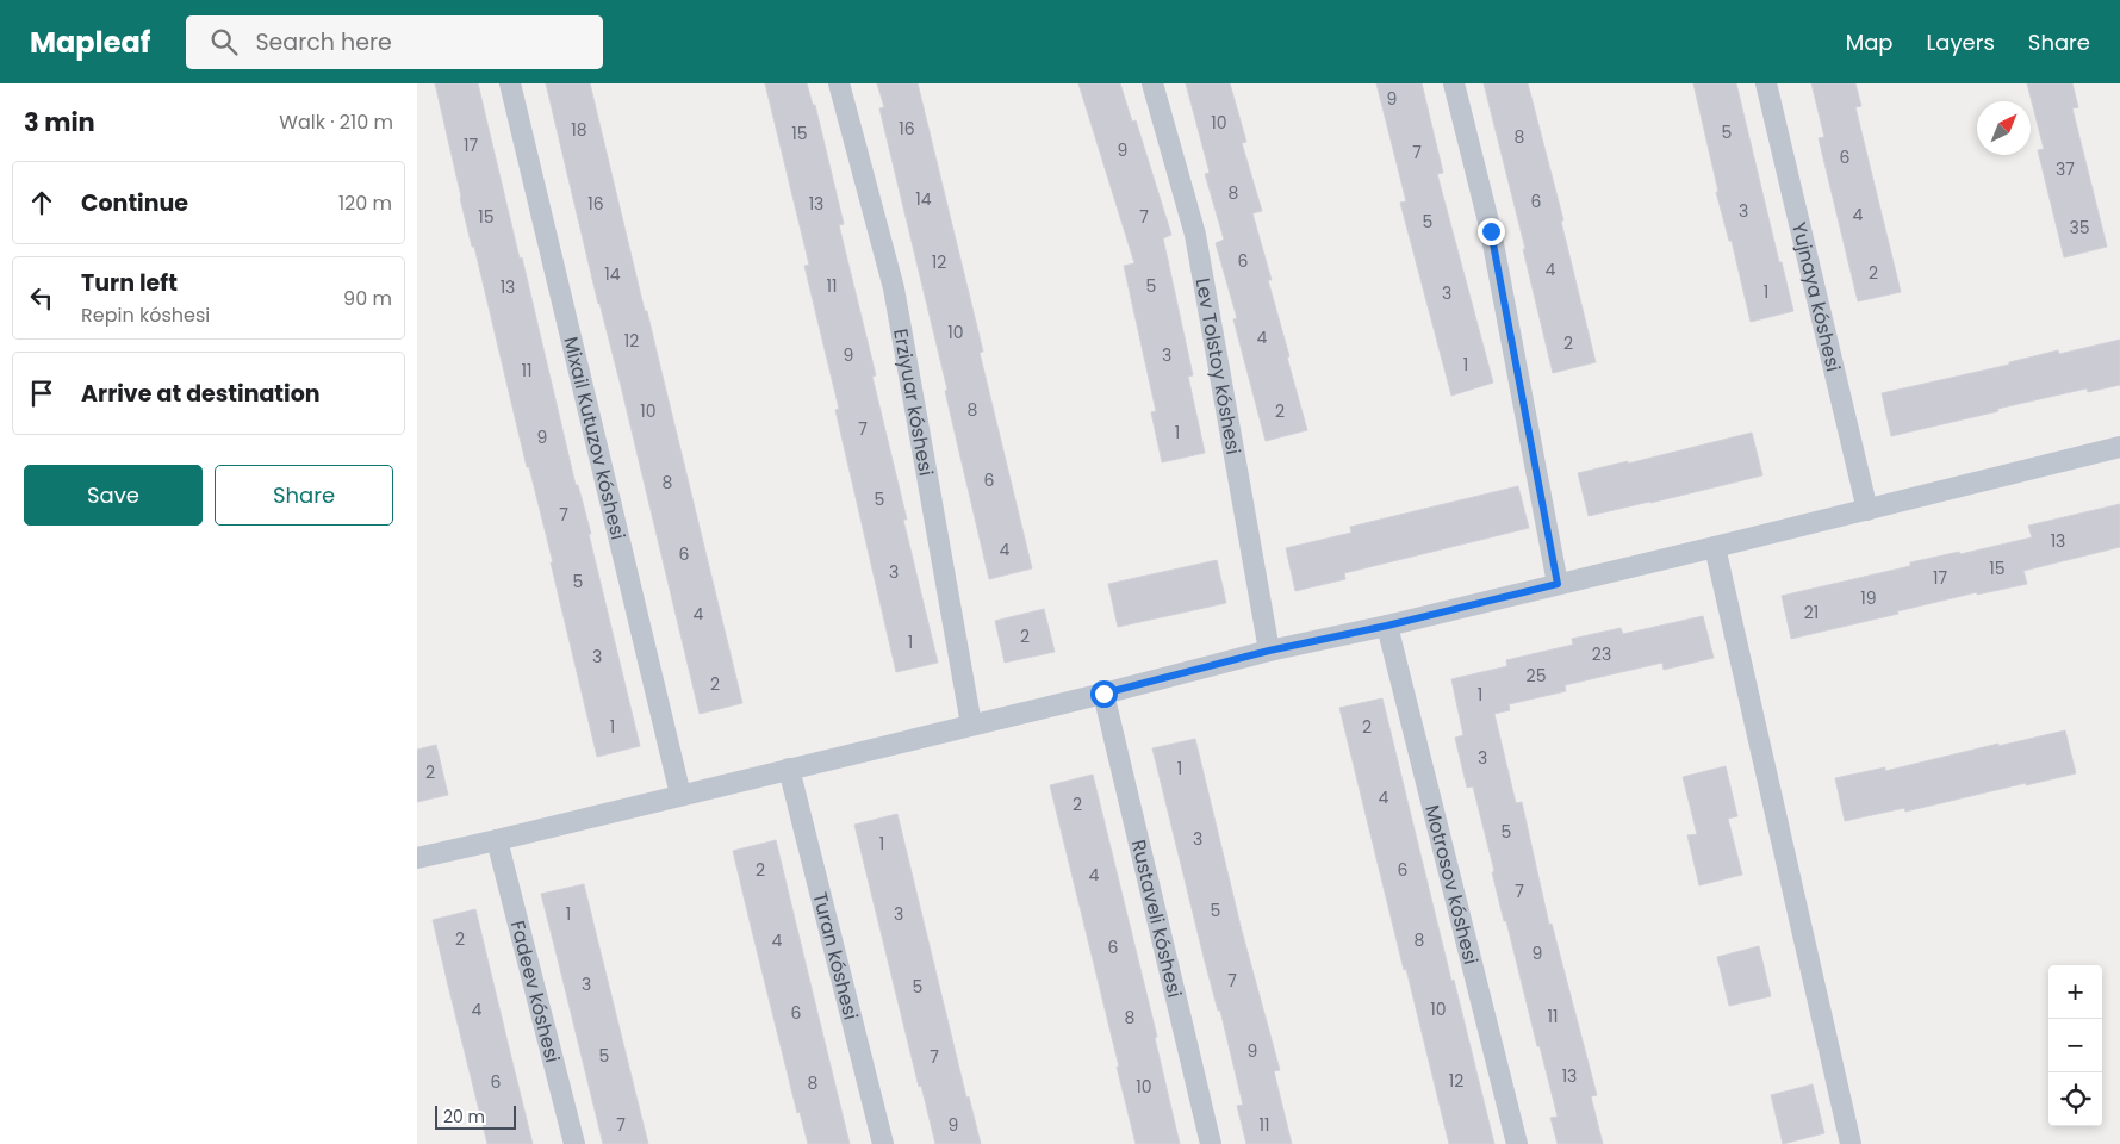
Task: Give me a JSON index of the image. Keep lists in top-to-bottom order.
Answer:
{
  "streets": {
    "street": [
      "Yujnaya kóshesi",
      "Lev Tolstoy kóshesi",
      "Erziyuar kóshesi",
      "Mixail Kutuzov kóshesi",
      "Motrosov kóshesi",
      "Rustaveli kóshesi",
      "Turan kóshesi",
      "Fadeev kóshesi"
    ]
  },
  "house_numbers": [
    "9",
    "10",
    "16",
    "18",
    "5",
    "15",
    "8",
    "17",
    "9",
    "7",
    "6",
    "37",
    "8",
    "14",
    "6",
    "16",
    "13",
    "3",
    "4",
    "15",
    "7",
    "5",
    "35",
    "6",
    "12",
    "4",
    "2",
    "14",
    "11",
    "5",
    "13",
    "1",
    "3",
    "10",
    "4",
    "12",
    "2",
    "9",
    "3",
    "1",
    "11",
    "8",
    "10",
    "2",
    "7",
    "1",
    "9",
    "6",
    "8",
    "5",
    "7",
    "13",
    "4",
    "6",
    "15",
    "3",
    "17",
    "5",
    "19",
    "21",
    "4",
    "2",
    "1",
    "23",
    "3",
    "25",
    "2",
    "1",
    "1",
    "2",
    "3",
    "1",
    "2",
    "4",
    "2",
    "5",
    "3",
    "1",
    "2",
    "6",
    "4",
    "7",
    "5",
    "1",
    "3",
    "2",
    "4",
    "8",
    "6",
    "9",
    "7",
    "3",
    "5",
    "4",
    "10",
    "6",
    "11",
    "8",
    "9",
    "5",
    "7",
    "13",
    "12",
    "6",
    "8",
    "10",
    "7",
    "9",
    "11"
  ],
  "scale_bar": "20 m",
  "north": "top right",
  "page": {
    "header": "Mapleaf",
    "search": "Search here",
    "nav": ["Map", "Layers", "Share"],
    "heading": ["3 min", "Walk · 210 m"],
    "list": [
      ["Continue", "120 m"],
      ["Turn left", "Repin kóshesi", "90 m"],
      "Arrive at destination"
    ],
    "buttons": ["Save", "Share"],
    "map_buttons": ["+", "−"],
    "scale": "20 m"
  }
}
